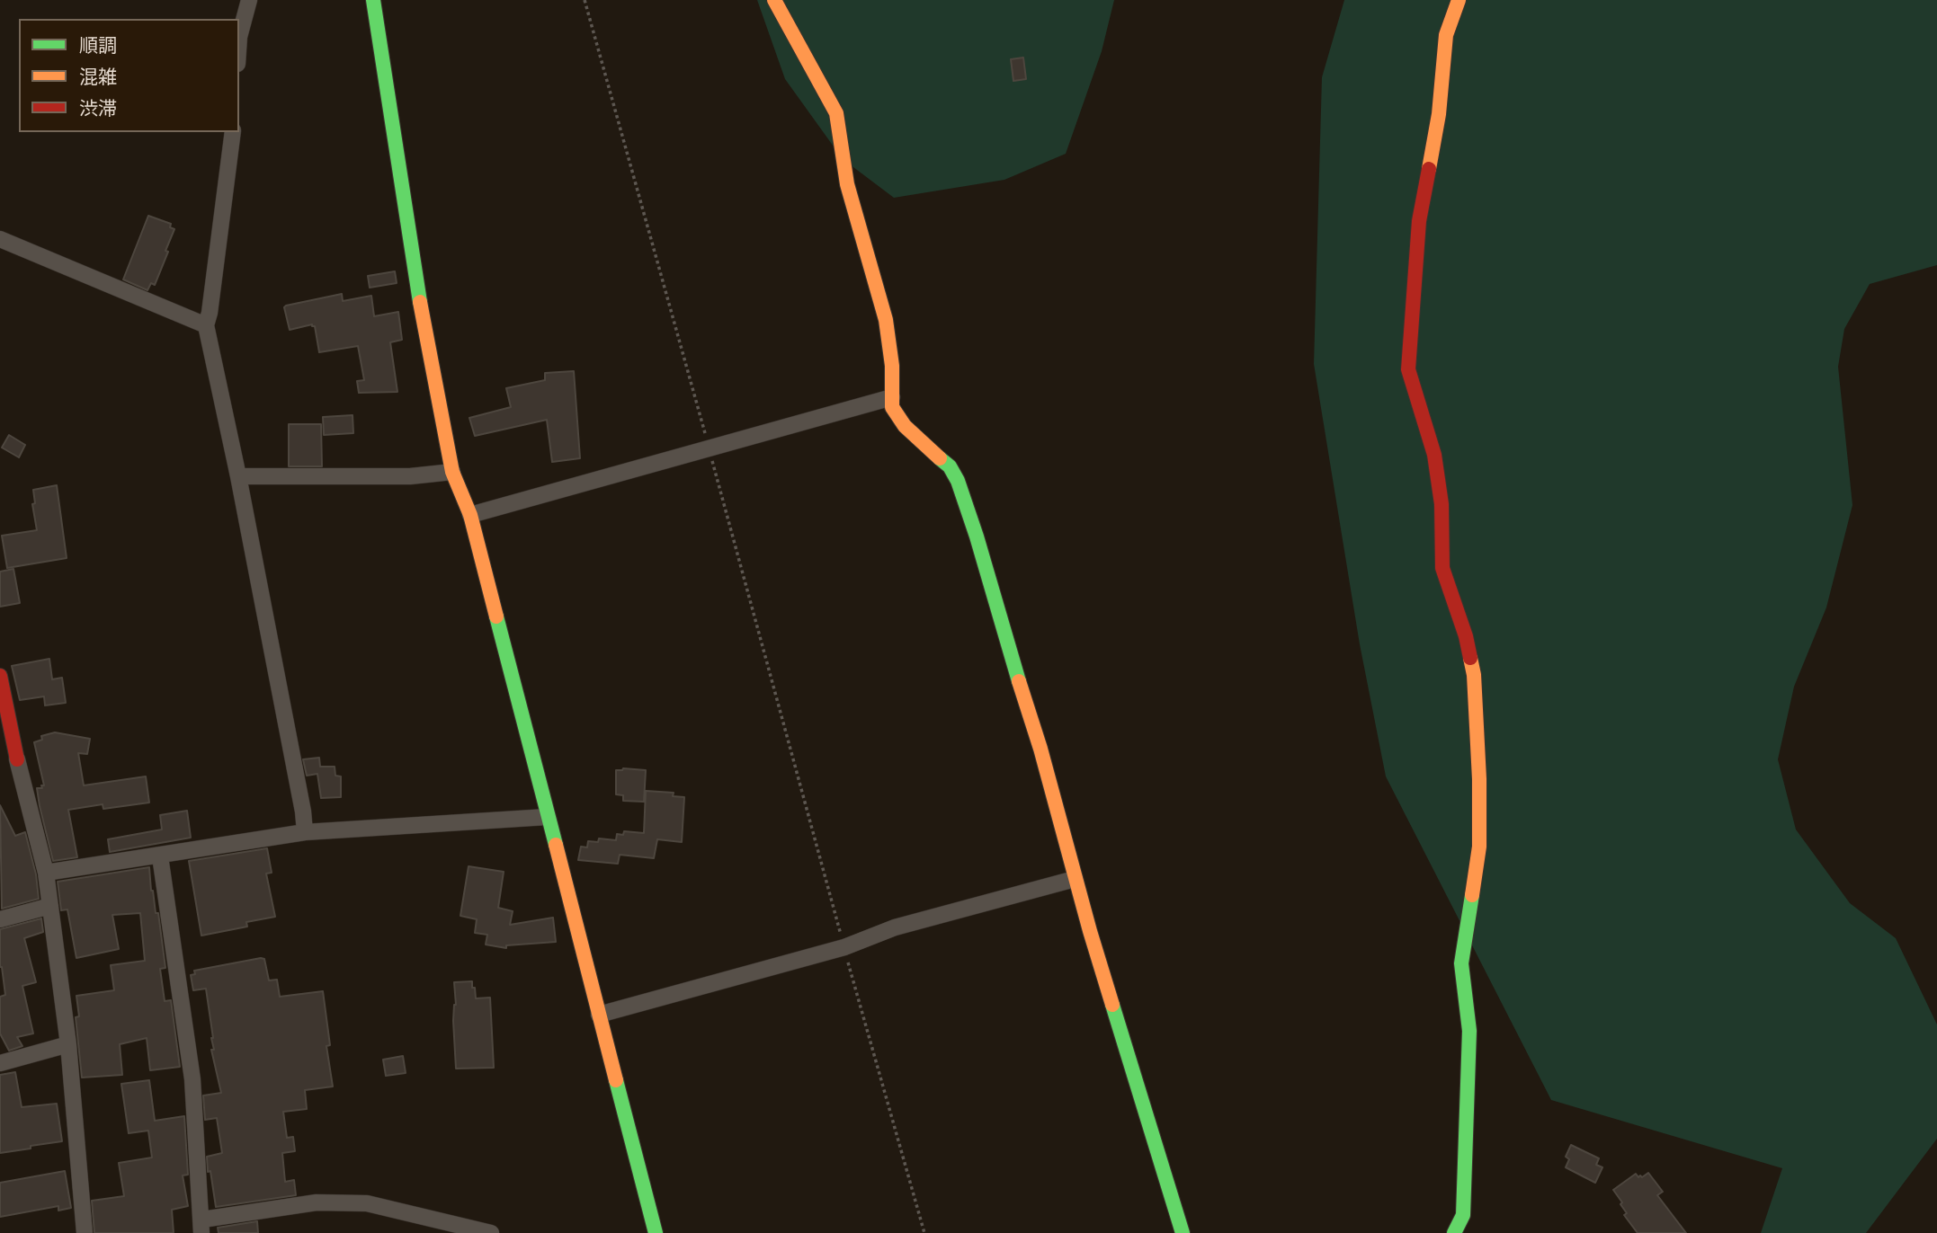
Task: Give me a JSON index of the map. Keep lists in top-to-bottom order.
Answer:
{
  "legend": ["順調", "混雑", "渋滞"]
}
